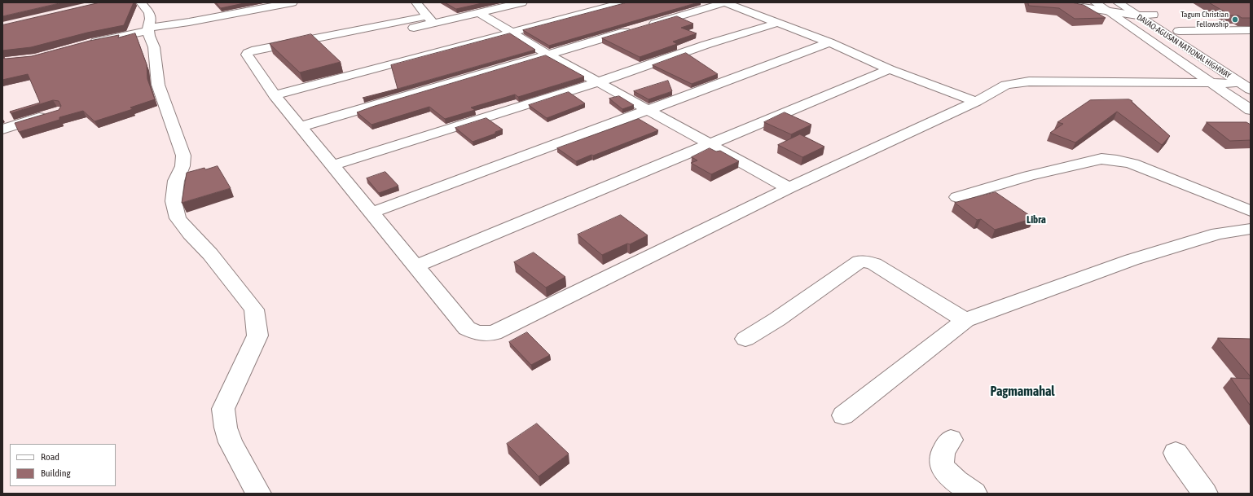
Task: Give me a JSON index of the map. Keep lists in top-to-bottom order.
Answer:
{
  "streets": {
    "main road": ["DAVAO-AGUSAN NATIONAL HIGHWAY"]
  },
  "districts": ["Libra", "Pagmamahal"],
  "places": ["Tagum Christian Fellowship"],
  "legend": ["Road", "Building"]
}
